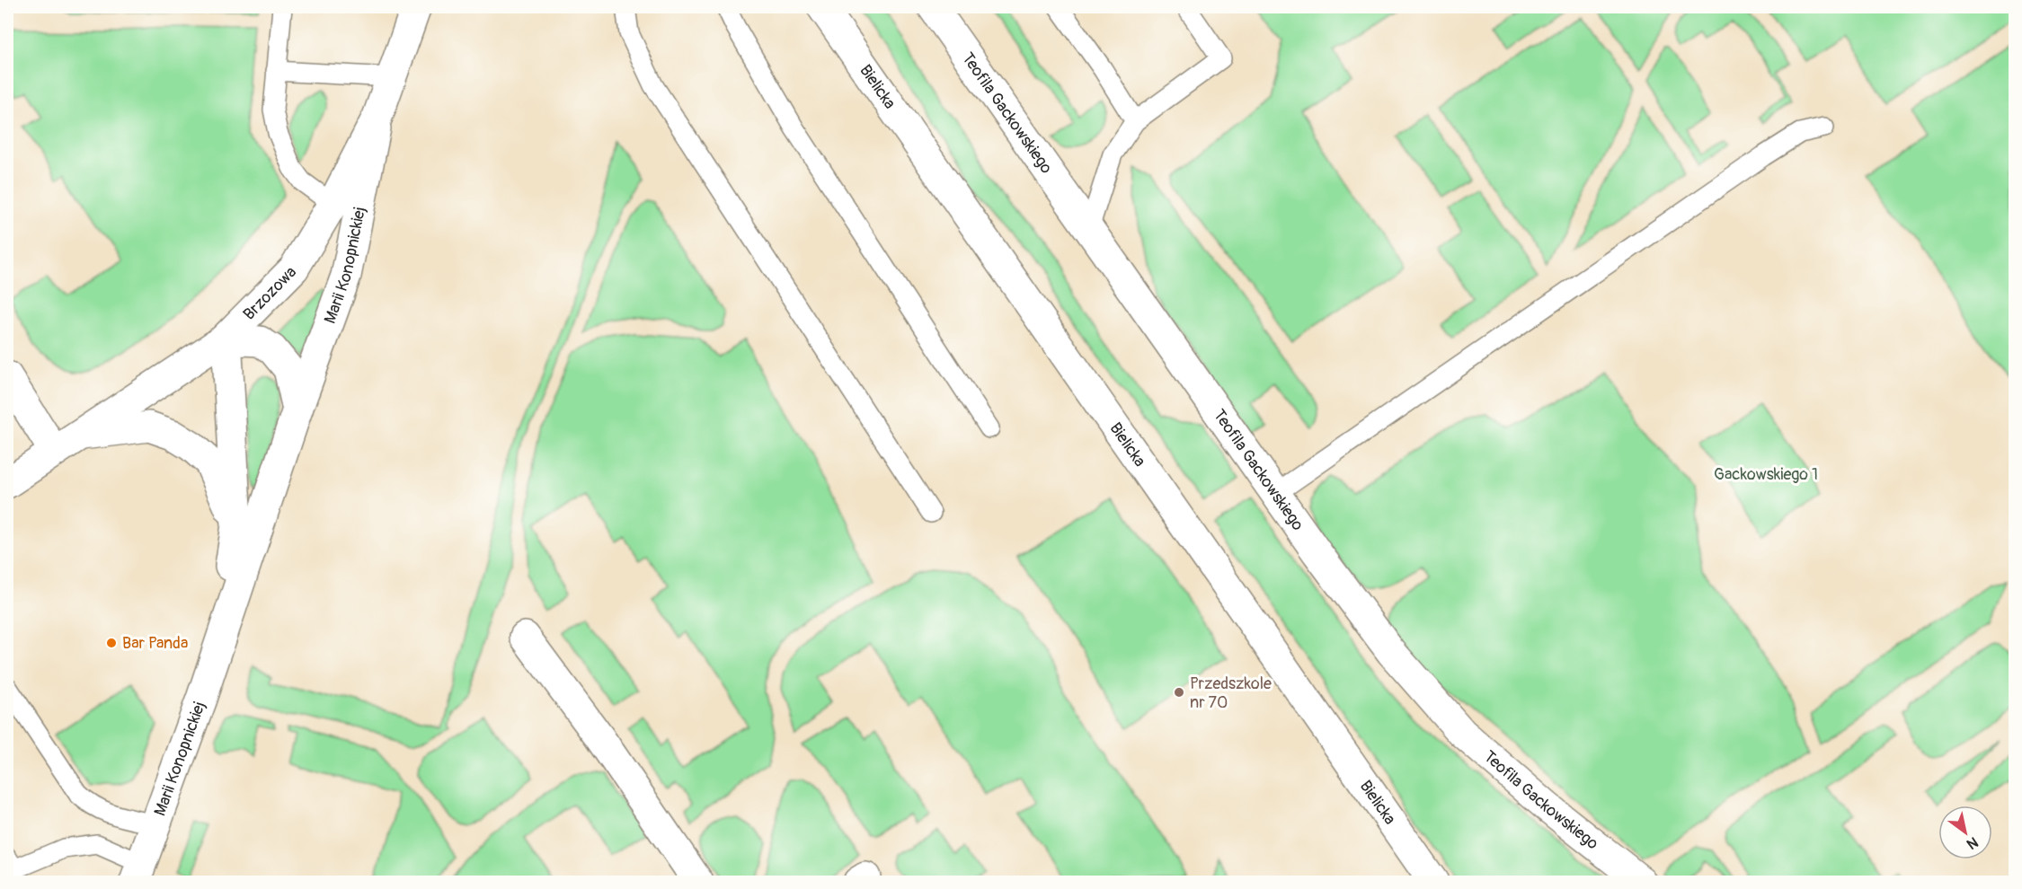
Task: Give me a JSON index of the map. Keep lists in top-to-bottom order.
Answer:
{
  "streets": {
    "street": [
      "Bielicka",
      "Teofila Gackowskiego",
      "Marii Konopnickiej",
      "Brzozowa"
    ]
  },
  "crossings": [
    ["Marii Konopnickiej", "Brzozowa"]
  ],
  "parks": ["Gackowskiego 1"],
  "places": ["Bar Panda", "Przedszkole nr 70"],
  "north": "bottom right"
}
